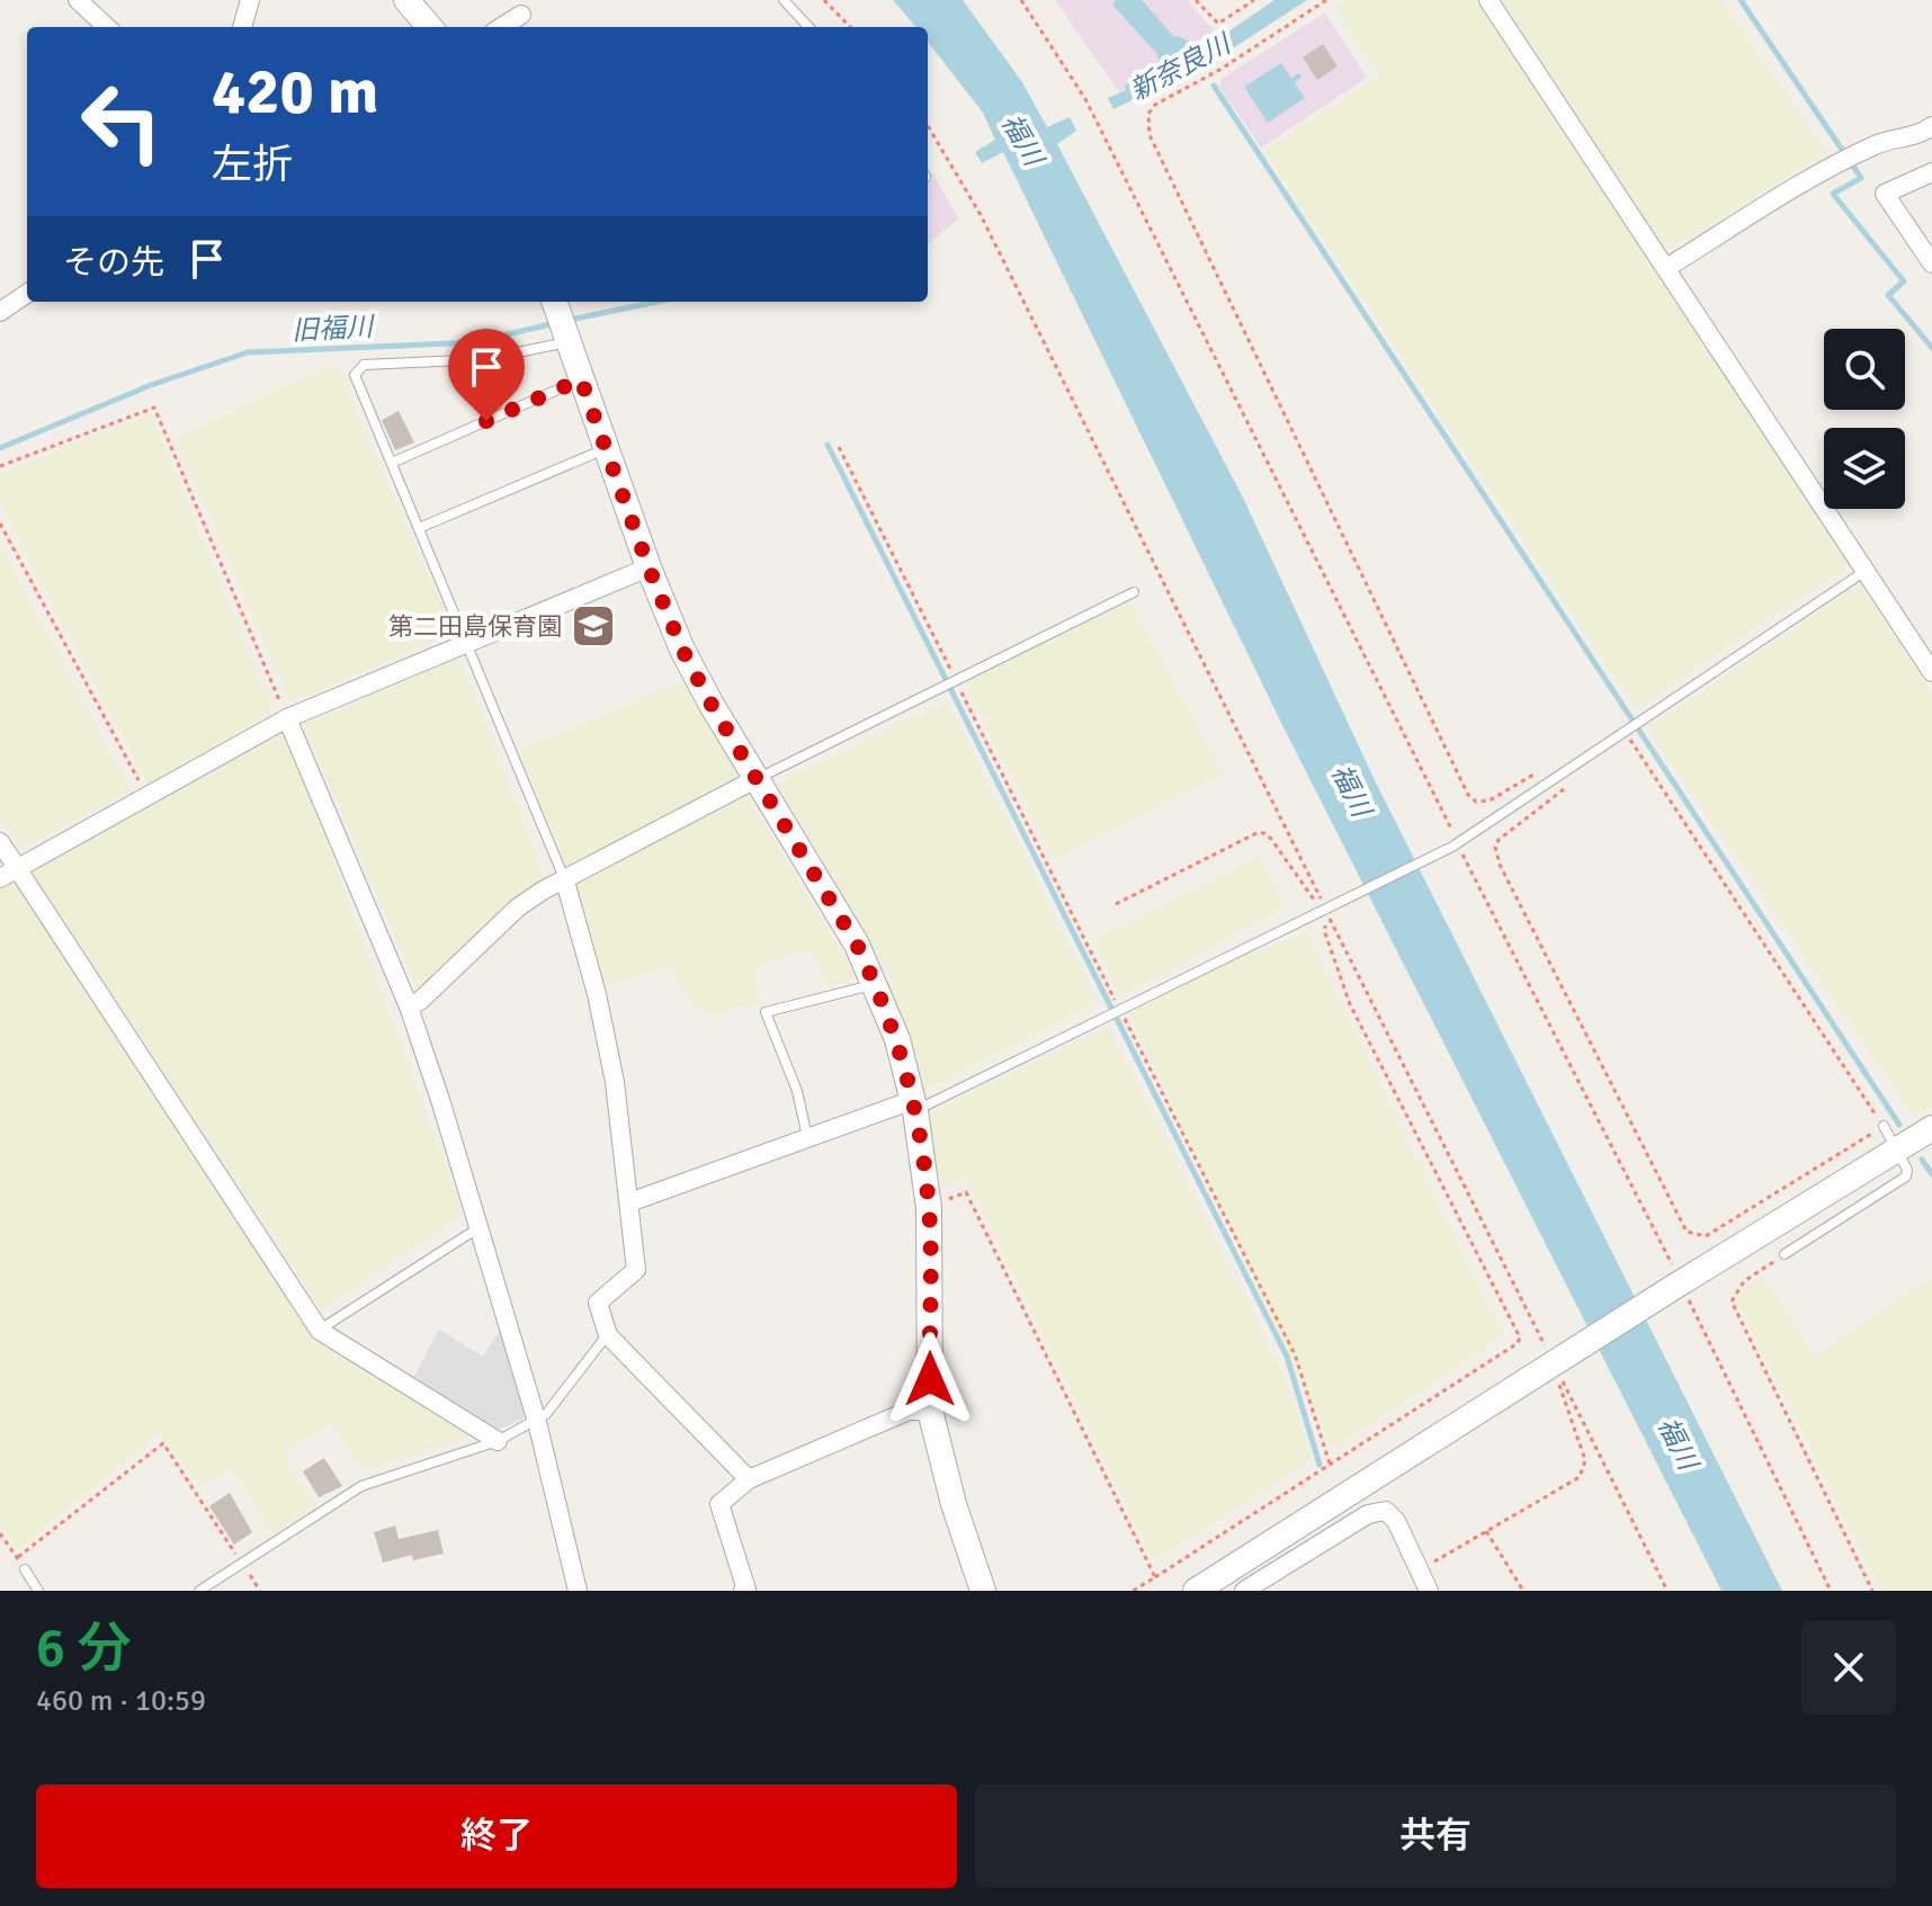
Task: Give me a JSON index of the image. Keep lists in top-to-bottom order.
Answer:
{
  "water": ["新奈良川", "福川", "旧福川"],
  "places": {
    "school or university": ["第二田島保育園"]
  },
  "page": {
    "turn": ["420 m", "左折"],
    "then": "その先",
    "heading": ["6 分", "460 m · 10:59"],
    "buttons": ["終了", "共有"]
  }
}
